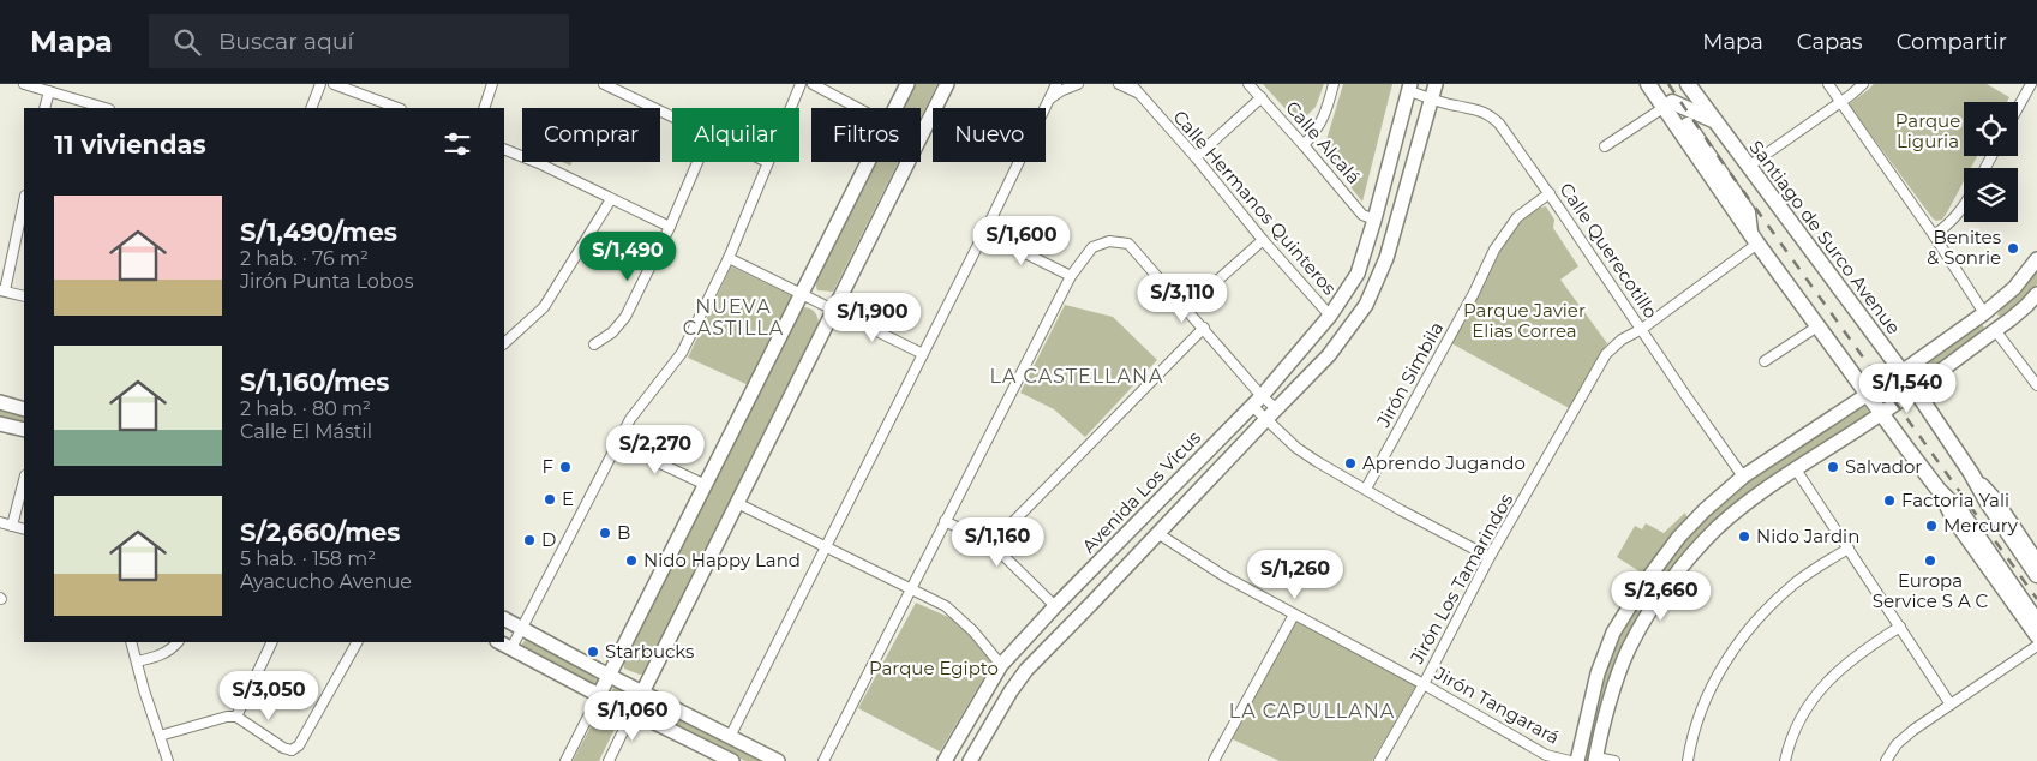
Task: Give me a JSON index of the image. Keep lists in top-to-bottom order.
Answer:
{
  "streets": {
    "main road": ["Santiago de Surco Avenue", "Avenida Los Vicus"],
    "street": [
      "Calle Alcalá",
      "Calle Hermanos Quinteros",
      "Calle Querecotillo",
      "Jirón Simbila",
      "Jirón Los Tamarindos",
      "Jirón Tangarará"
    ]
  },
  "crossings": [
    ["Calle Alcalá", "Avenida Los Vicus"],
    ["Calle Hermanos Quinteros", "Avenida Los Vicus"],
    ["Calle Querecotillo", "Jirón Simbila"],
    ["Calle Querecotillo", "Avenida Los Vicus"],
    ["Calle Querecotillo", "Jirón Los Tamarindos"],
    ["Jirón Los Tamarindos", "Jirón Tangarará"]
  ],
  "districts": ["NUEVA CASTILLA", "LA CASTELLANA", "LA CAPULLANA"],
  "parks": ["Parque Liguria", "Parque Javier Elias Correa", "Parque Egipto"],
  "places": [
    "Benites & Sonrie",
    "Aprendo Jugando",
    "F",
    "Salvador",
    "E",
    "Factoria Yali",
    "Mercury",
    "B",
    "Nido Jardin",
    "D",
    "Nido Happy Land",
    "Europa Service S A C",
    "Starbucks"
  ],
  "page": {
    "header": "Mapa",
    "search": "Buscar aquí",
    "nav": ["Mapa", "Capas", "Compartir"],
    "chip": [
      "Comprar",
      "Alquilar",
      "Filtros",
      "Nuevo"
    ],
    "heading": "11 viviendas",
    "list": [
      {
        "name": "S/1,490/mes",
        "note": "2 hab. · 76 m² · Jirón Punta Lobos"
      },
      {
        "name": "S/1,160/mes",
        "note": "2 hab. · 80 m² · Calle El Mástil"
      },
      {
        "name": "S/2,660/mes",
        "note": "5 hab. · 158 m² · Ayacucho Avenue"
      }
    ],
    "price": [
      "S/1,600",
      "S/1,490",
      "S/3,110",
      "S/1,900",
      "S/1,540",
      "S/2,270",
      "S/1,160",
      "S/1,260",
      "S/2,660",
      "S/3,050",
      "S/1,060"
    ]
  }
}
